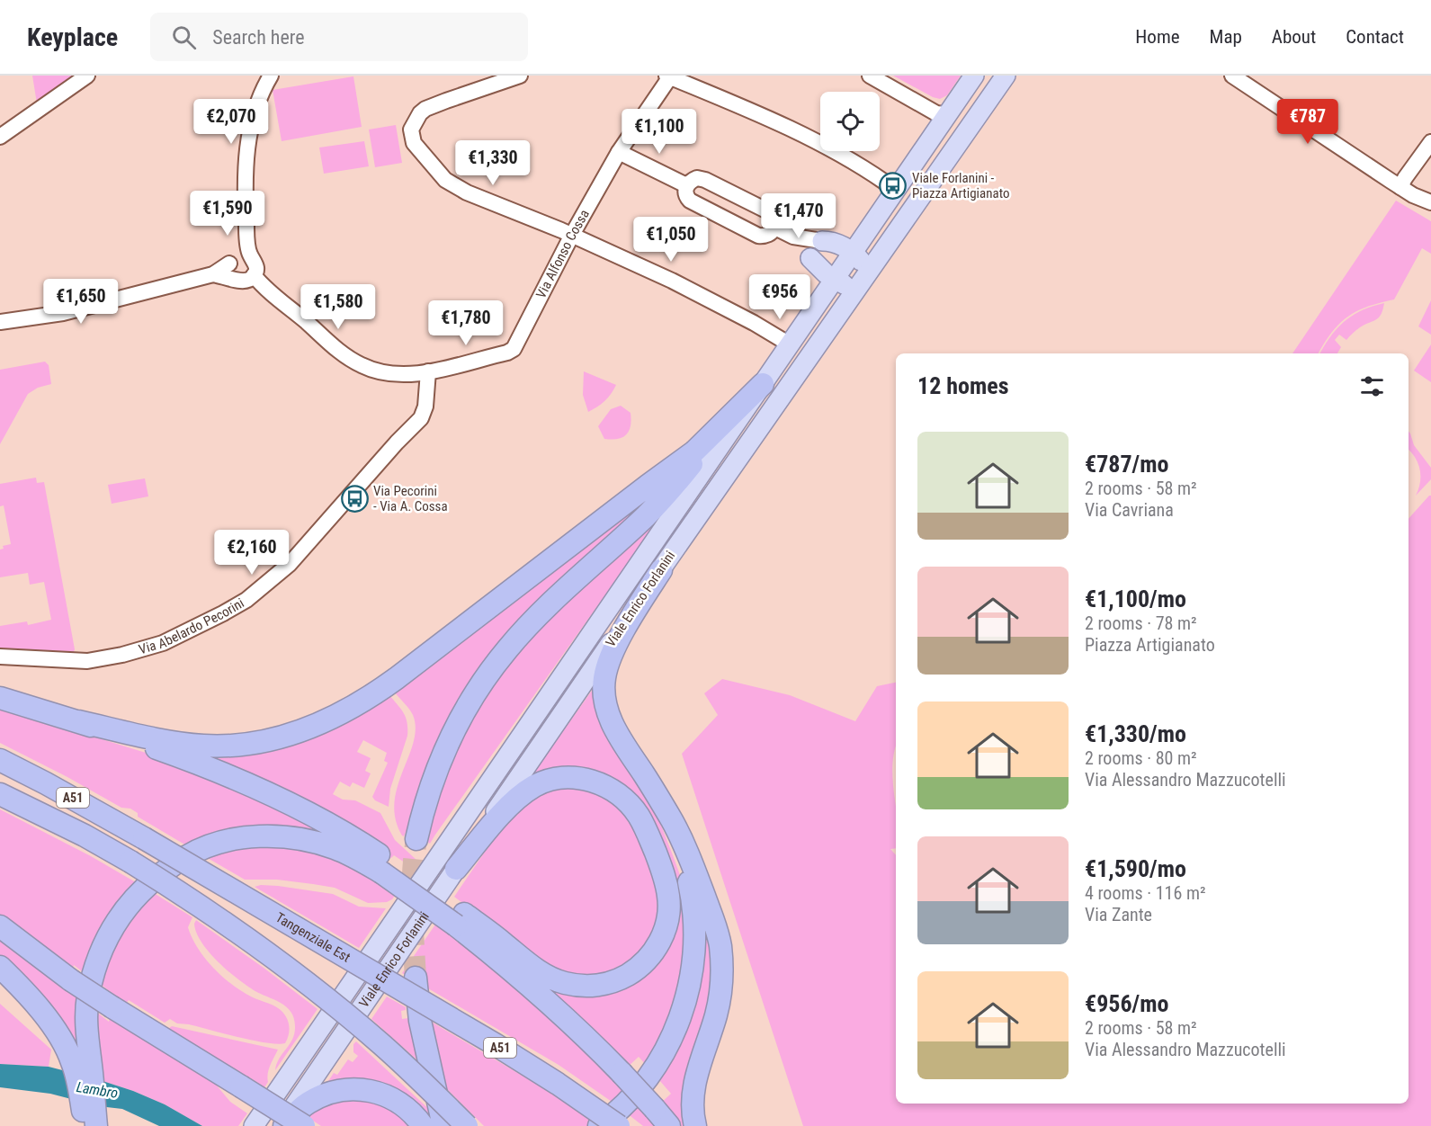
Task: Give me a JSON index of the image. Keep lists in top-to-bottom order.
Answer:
{
  "streets": {
    "highway": ["A51", "Tangenziale Est"],
    "main road": ["Viale Enrico Forlanini"],
    "street": ["Via Alfonso Cossa", "Via Abelardo Pecorini"]
  },
  "crossings": [
    ["Via Alfonso Cossa", "Via Abelardo Pecorini"]
  ],
  "water": ["Lambro"],
  "places": {
    "bus stop": ["Viale Forlanini - Piazza Artigianato", "Via Pecorini - Via A. Cossa"]
  },
  "page": {
    "header": "Keyplace",
    "search": "Search here",
    "nav": [
      "Home",
      "Map",
      "About",
      "Contact"
    ],
    "price": [
      "€2,070",
      "€787",
      "€1,100",
      "€1,330",
      "€1,590",
      "€1,470",
      "€1,050",
      "€956",
      "€1,650",
      "€1,580",
      "€1,780",
      "€2,160"
    ],
    "heading": "12 homes",
    "list": [
      {
        "name": "€787/mo",
        "note": "2 rooms · 58 m² · Via Cavriana"
      },
      {
        "name": "€1,100/mo",
        "note": "2 rooms · 78 m² · Piazza Artigianato"
      },
      {
        "name": "€1,330/mo",
        "note": "2 rooms · 80 m² · Via Alessandro Mazzucotelli"
      },
      {
        "name": "€1,590/mo",
        "note": "4 rooms · 116 m² · Via Zante"
      },
      {
        "name": "€956/mo",
        "note": "2 rooms · 58 m² · Via Alessandro Mazzucotelli"
      }
    ]
  }
}
